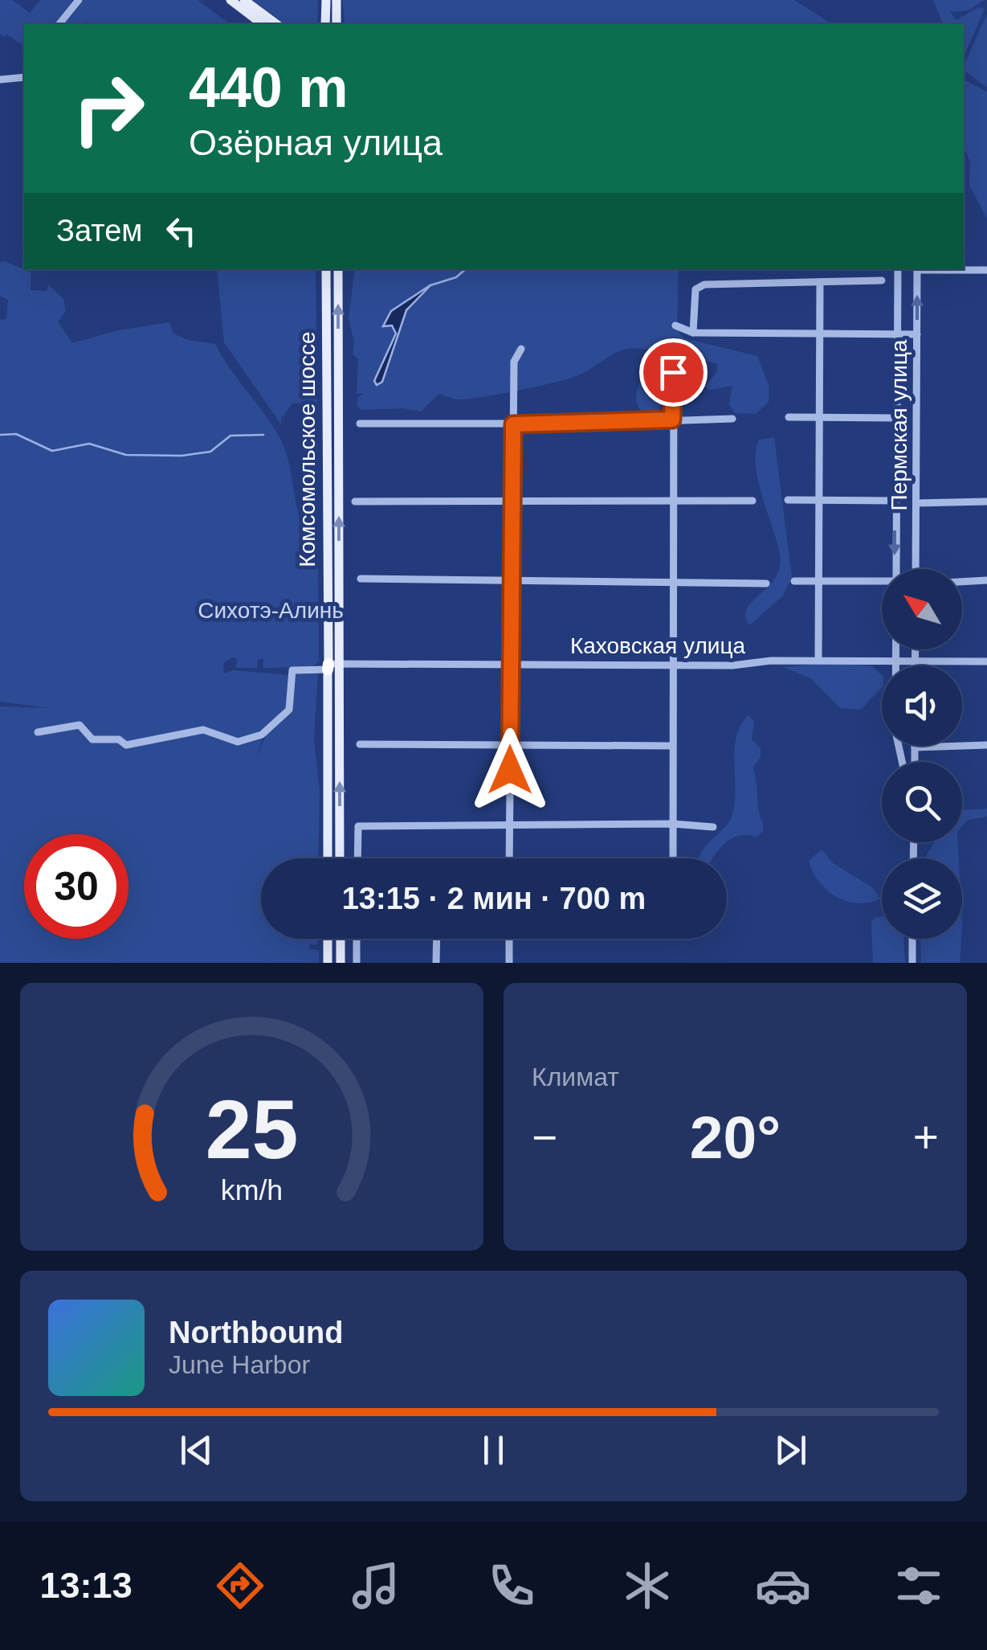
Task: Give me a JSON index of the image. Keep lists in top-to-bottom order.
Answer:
{
  "streets": {
    "main road": ["Комсомольское шоссе"],
    "street": ["Пермская улица", "Каховская улица"]
  },
  "crossings": [
    ["Комсомольское шоссе", "Каховская улица"]
  ],
  "parks": ["Сихотэ-Алинь"],
  "north": "top left",
  "page": {
    "turn": ["440 m", "Озёрная улица"],
    "then": "Затем",
    "limit": "30",
    "trip": "13:15 · 2 мин · 700 m",
    "tile": "Климат",
    "heat": ["−", "20°", "+"],
    "song": ["Northbound", "June Harbor"],
    "tabs": "13:13",
    "gauge": ["25", "km/h"]
  }
}
